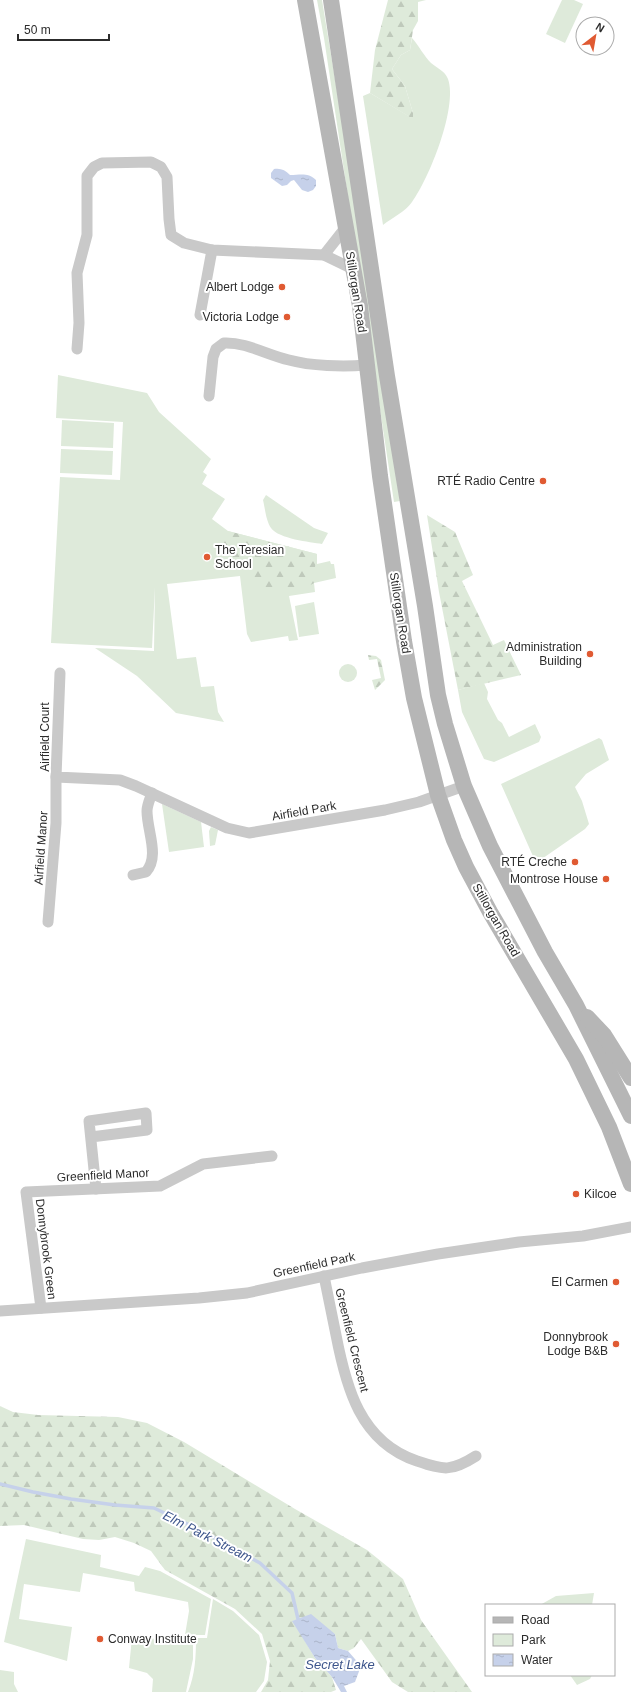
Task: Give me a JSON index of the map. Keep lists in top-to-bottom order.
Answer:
{
  "streets": {
    "main road": ["Stillorgan Road"],
    "street": [
      "Airfield Court",
      "Airfield Park",
      "Airfield Manor",
      "Greenfield Manor",
      "Donnybrook Green",
      "Greenfield Park",
      "Greenfield Crescent"
    ]
  },
  "crossings": [
    ["Stillorgan Road", "Airfield Park"],
    ["Airfield Court", "Airfield Park"],
    ["Airfield Court", "Airfield Manor"],
    ["Greenfield Manor", "Donnybrook Green"],
    ["Donnybrook Green", "Greenfield Park"],
    ["Greenfield Park", "Greenfield Crescent"]
  ],
  "water": ["Elm Park Stream", "Secret Lake"],
  "places": [
    "Albert Lodge",
    "Victoria Lodge",
    "RTÉ Radio Centre",
    "The Teresian School",
    "Administration Building",
    "RTÉ Creche",
    "Montrose House",
    "Kilcoe",
    "El Carmen",
    "Donnybrook Lodge B&B",
    "Conway Institute"
  ],
  "legend": ["Road", "Park", "Water"],
  "scale_bar": "50 m",
  "north": "top right"
}
